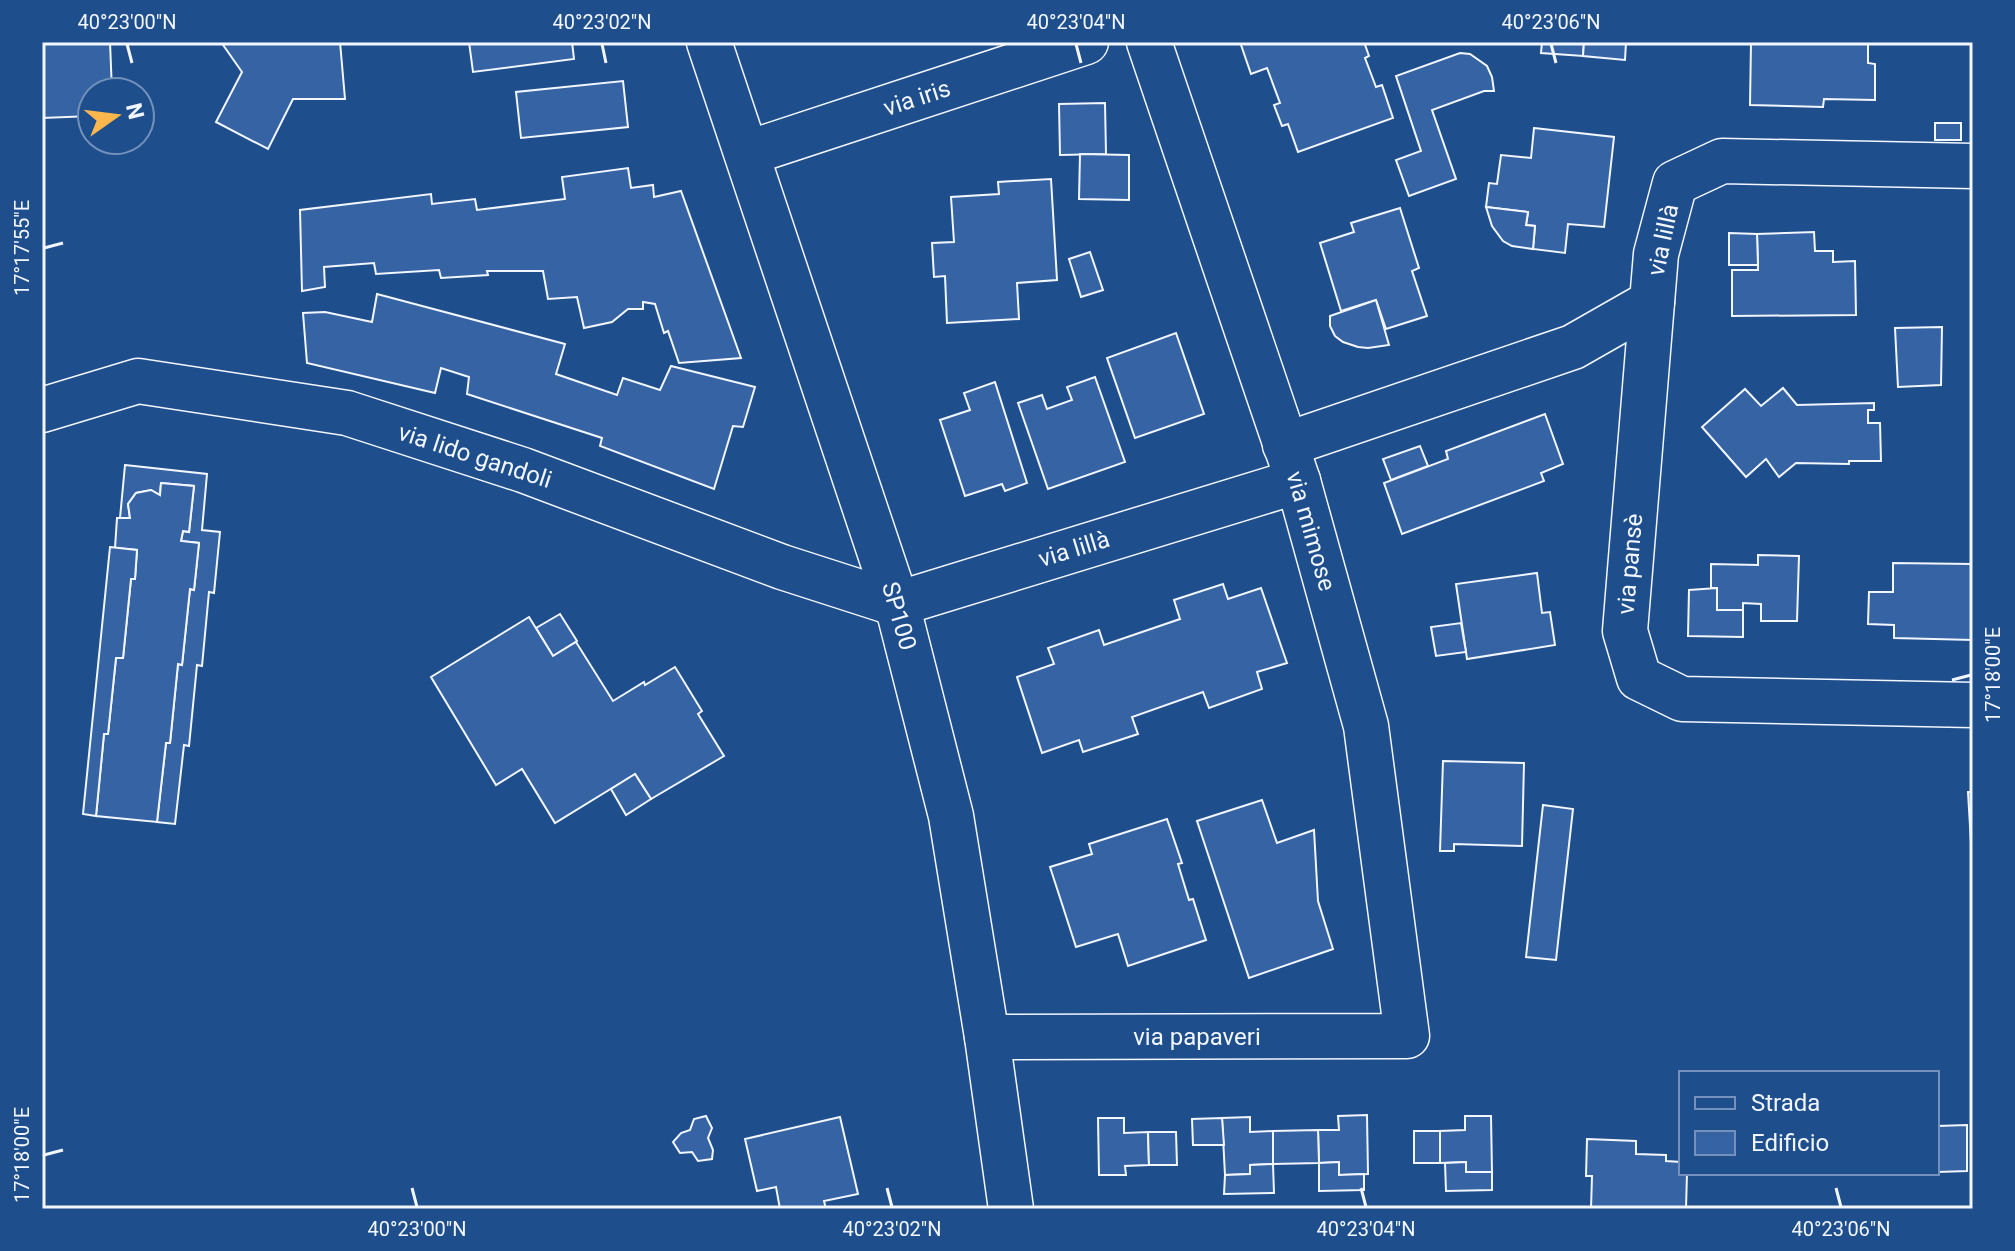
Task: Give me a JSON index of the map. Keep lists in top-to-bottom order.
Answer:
{
  "streets": {
    "street": [
      "via iris",
      "via lillà",
      "via lido gandoli",
      "via mimose",
      "via pansè",
      "SP100",
      "via papaveri"
    ]
  },
  "crossings": [
    ["via iris", "SP100"],
    ["via lillà", "via lido gandoli"],
    ["via lillà", "via mimose"],
    ["via lillà", "via pansè"],
    ["via lillà", "SP100"],
    ["via lido gandoli", "SP100"],
    ["via mimose", "via papaveri"],
    ["SP100", "via papaveri"]
  ],
  "legend": ["Strada", "Edificio"],
  "north": "right",
  "coordinates": [
    "40°23'00\"N",
    "40°23'02\"N",
    "40°23'04\"N",
    "40°23'06\"N",
    "17°17'55\"E",
    "17°18'00\"E"
  ]
}
